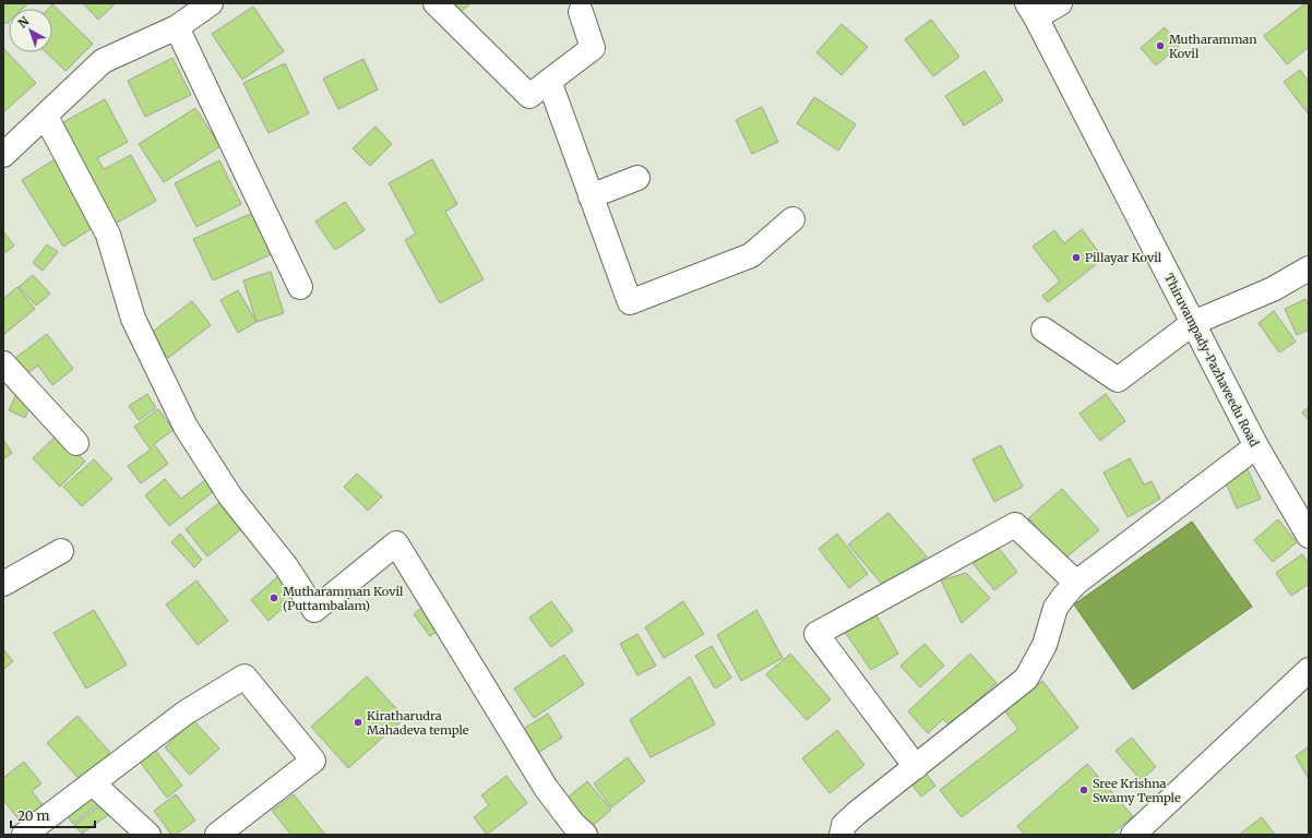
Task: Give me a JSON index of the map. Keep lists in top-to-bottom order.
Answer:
{
  "streets": {
    "street": ["Thiruvampady-Pazhaveedu Road"]
  },
  "places": [
    "Mutharamman Kovil",
    "Pillayar Kovil",
    "Mutharamman Kovil (Puttambalam)",
    "Kiratharudra Mahadeva temple",
    "Sree Krishna Swamy Temple"
  ],
  "scale_bar": "20 m",
  "north": "top left"
}
